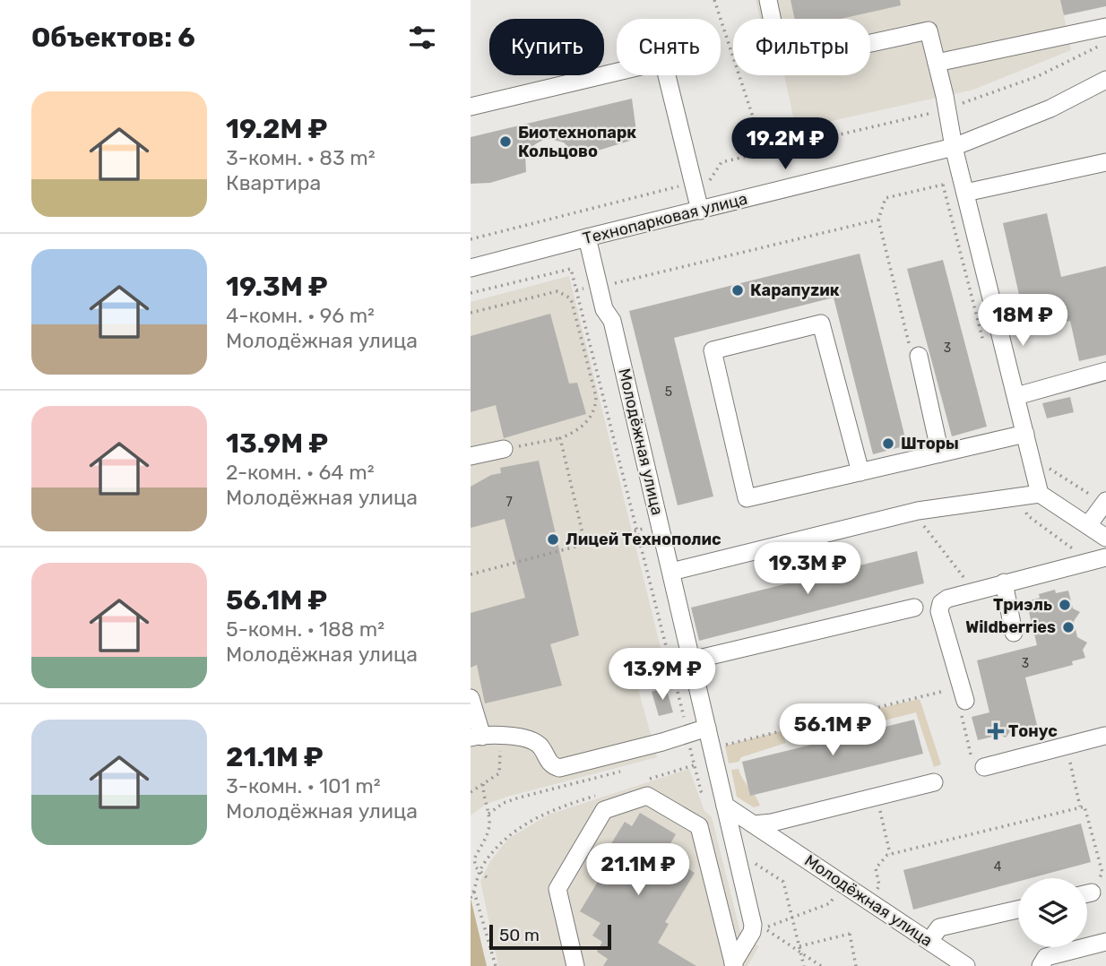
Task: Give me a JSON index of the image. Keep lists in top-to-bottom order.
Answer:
{
  "streets": {
    "street": ["Технопарковая улица", "Молодёжная улица"]
  },
  "crossings": [
    ["Технопарковая улица", "Молодёжная улица"]
  ],
  "places": {
    "other": [
      "Биотехнопарк Кольцово",
      "Карапуzик",
      "Шторы",
      "Лицей Технополис",
      "Триэль",
      "Wildberries"
    ],
    "health": ["Тонус"]
  },
  "house_numbers": [
    "3",
    "5",
    "7",
    "3",
    "4"
  ],
  "scale_bar": "50 m",
  "page": {
    "heading": "Объектов: 6",
    "chip": ["Купить", "Снять", "Фильтры"],
    "list": [
      {
        "name": "19.2M ₽",
        "note": "3-комн. · 83 m² · Квартира"
      },
      {
        "name": "19.3M ₽",
        "note": "4-комн. · 96 m² · Молодёжная улица"
      },
      {
        "name": "13.9M ₽",
        "note": "2-комн. · 64 m² · Молодёжная улица"
      },
      {
        "name": "56.1M ₽",
        "note": "5-комн. · 188 m² · Молодёжная улица"
      },
      {
        "name": "21.1M ₽",
        "note": "3-комн. · 101 m² · Молодёжная улица"
      }
    ],
    "price": [
      "19.2M ₽",
      "18M ₽",
      "19.3M ₽",
      "13.9M ₽",
      "56.1M ₽",
      "21.1M ₽"
    ],
    "scale": "50 m"
  }
}
